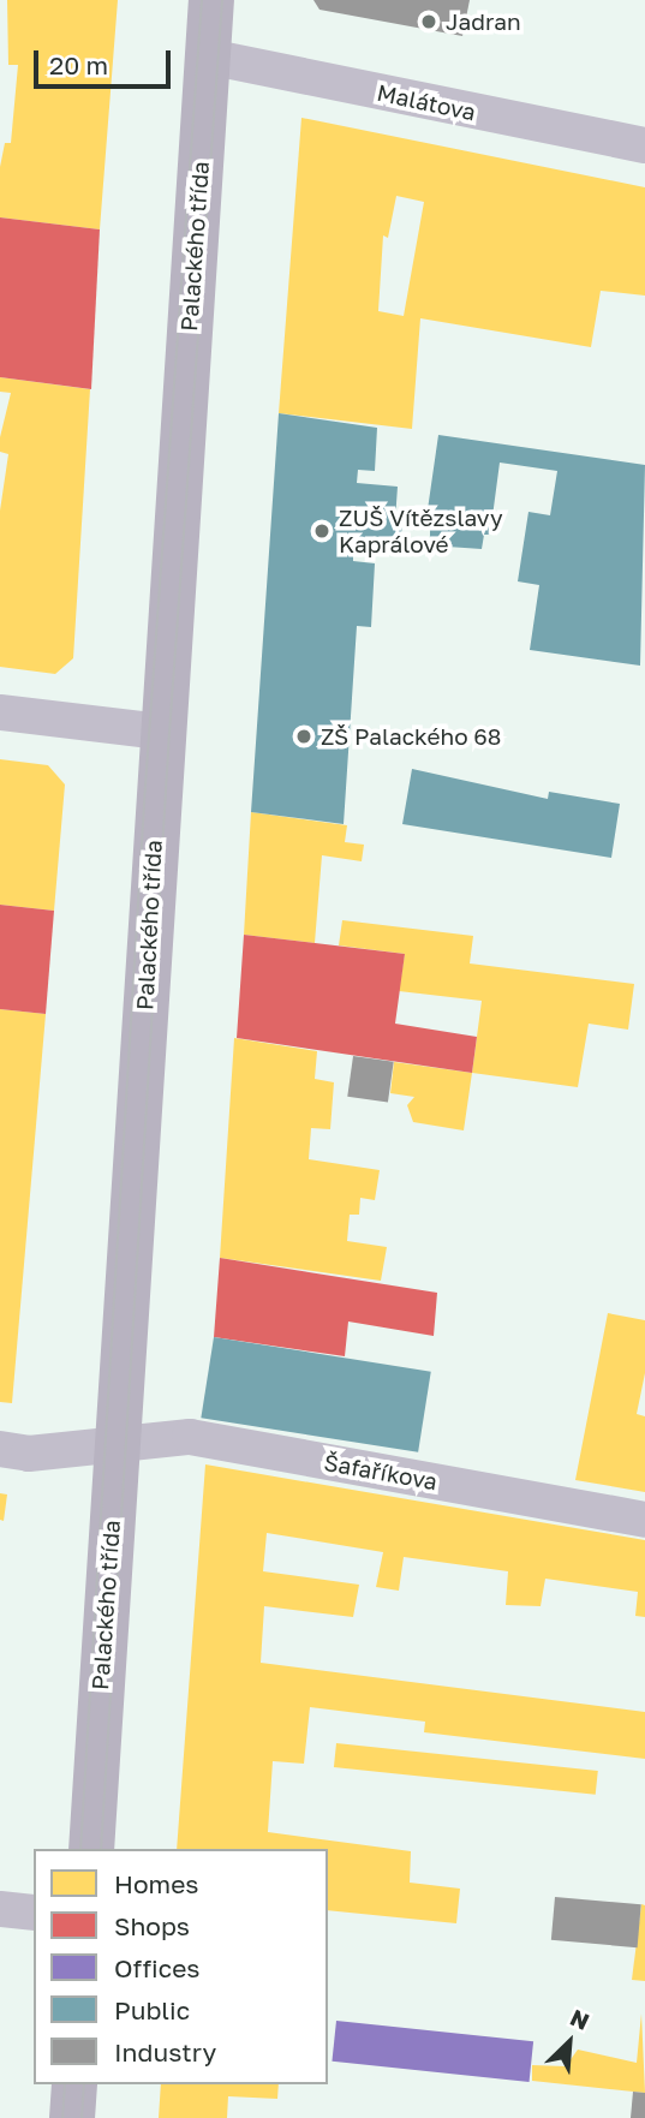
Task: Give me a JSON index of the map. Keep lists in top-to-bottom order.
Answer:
{
  "streets": {
    "street": ["Malátova", "Palackého třída", "Šafaříkova"]
  },
  "crossings": [
    ["Malátova", "Palackého třída"],
    ["Palackého třída", "Šafaříkova"]
  ],
  "places": ["Jadran", "ZUŠ Vítězslavy Kaprálové", "ZŠ Palackého 68"],
  "legend": [
    "Homes",
    "Shops",
    "Offices",
    "Public",
    "Industry"
  ],
  "scale_bar": "20 m",
  "north": "top right"
}
